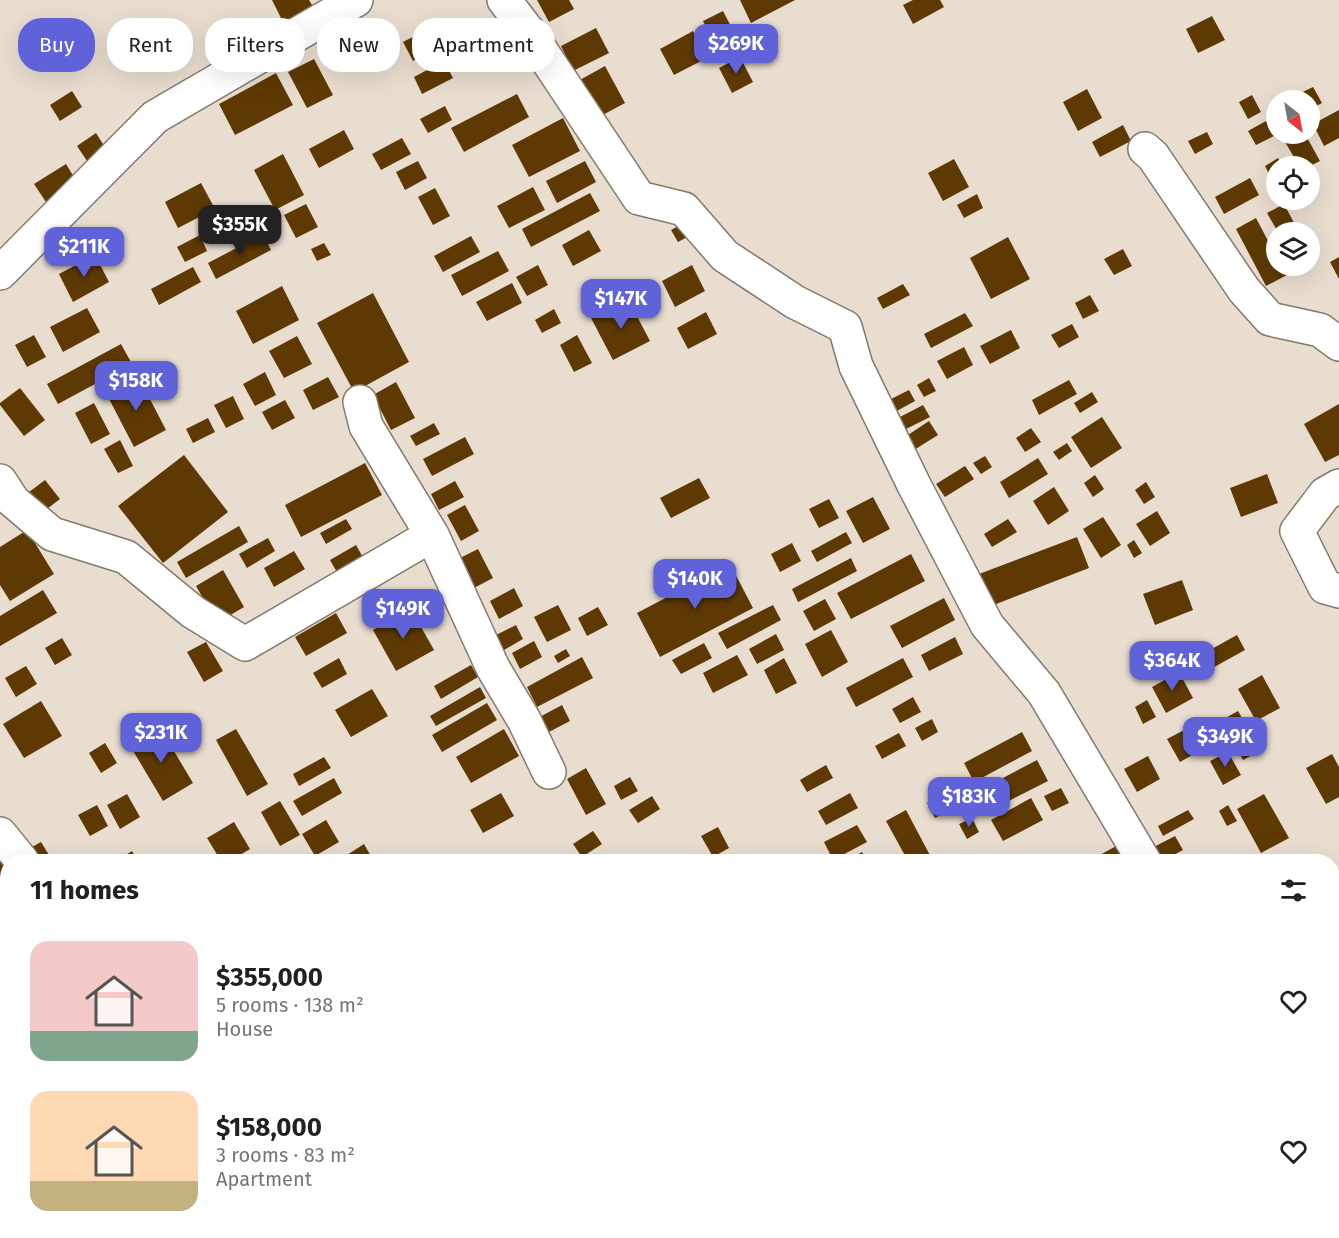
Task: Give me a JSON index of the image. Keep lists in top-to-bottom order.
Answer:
{
  "north": "bottom right",
  "page": {
    "chip": [
      "Buy",
      "Rent",
      "Filters",
      "New",
      "Apartment"
    ],
    "price": [
      "$269K",
      "$355K",
      "$211K",
      "$147K",
      "$158K",
      "$140K",
      "$149K",
      "$364K",
      "$231K",
      "$349K",
      "$183K"
    ],
    "heading": "11 homes",
    "list": [
      {
        "name": "$355,000",
        "note": "5 rooms · 138 m² · House"
      },
      {
        "name": "$158,000",
        "note": "3 rooms · 83 m² · Apartment"
      }
    ]
  }
}
